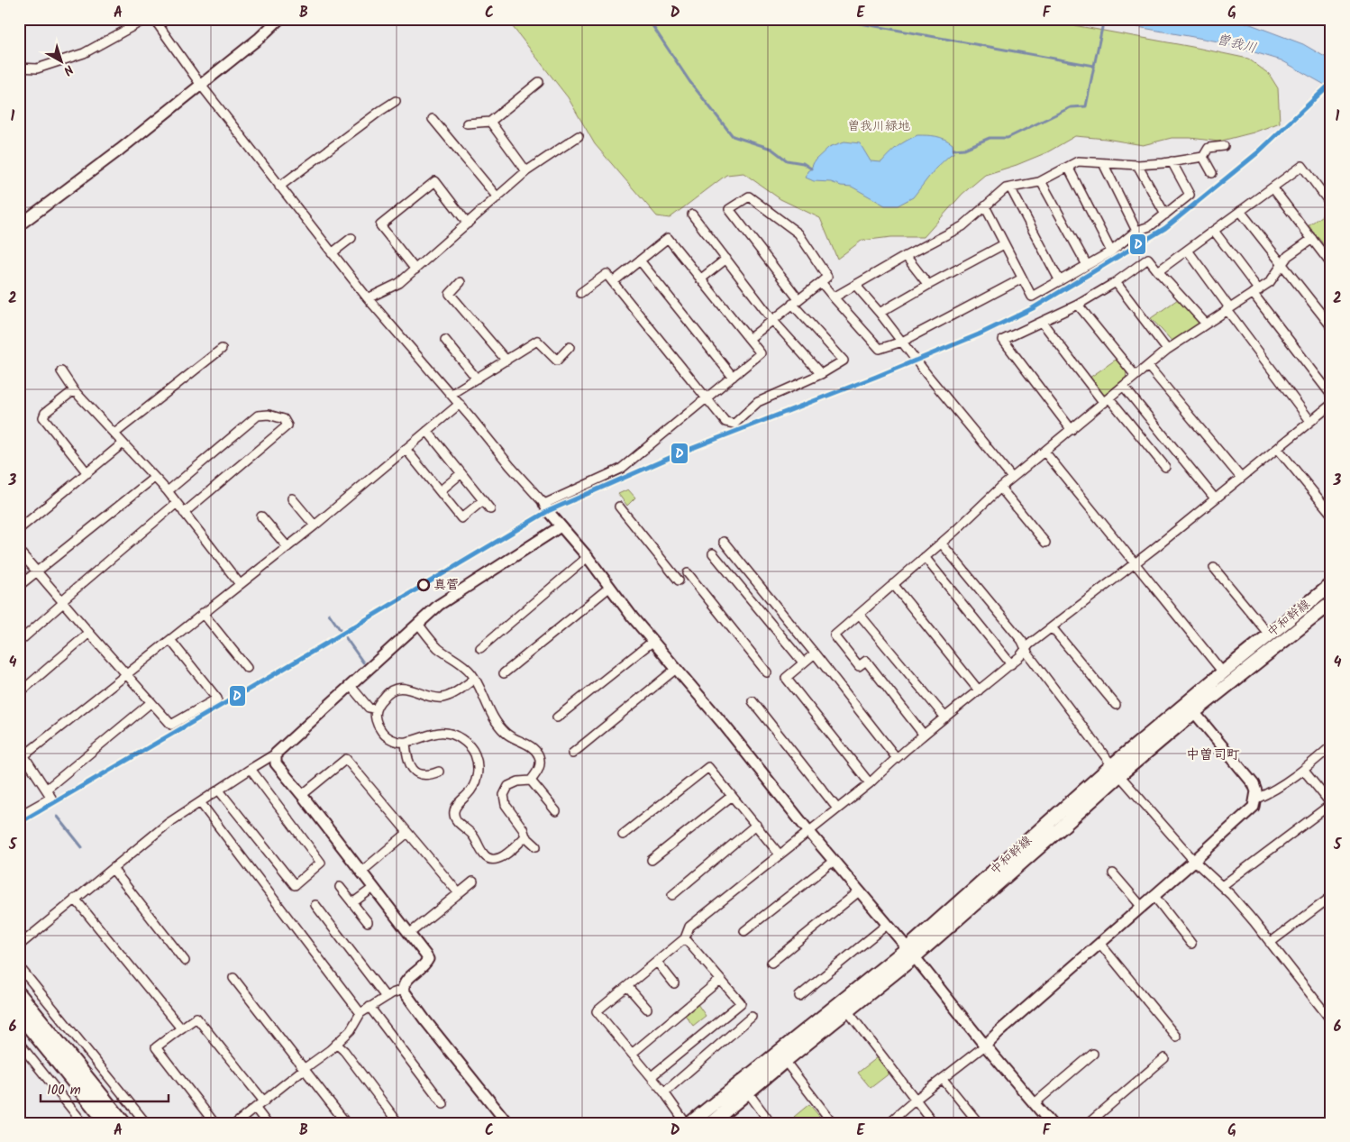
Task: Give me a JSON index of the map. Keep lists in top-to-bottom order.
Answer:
{
  "streets": {
    "main road": ["中和幹線"]
  },
  "districts": ["中曽司町"],
  "water": ["曽我川"],
  "parks": ["曽我川緑地"],
  "places": ["真菅"],
  "lines": ["transit line D"],
  "scale_bar": "100 m",
  "north": "bottom right",
  "grid": {
    "columns": [
      "A",
      "B",
      "C",
      "D",
      "E",
      "F",
      "G"
    ],
    "rows": [
      "1",
      "2",
      "3",
      "4",
      "5",
      "6"
    ]
  }
}
